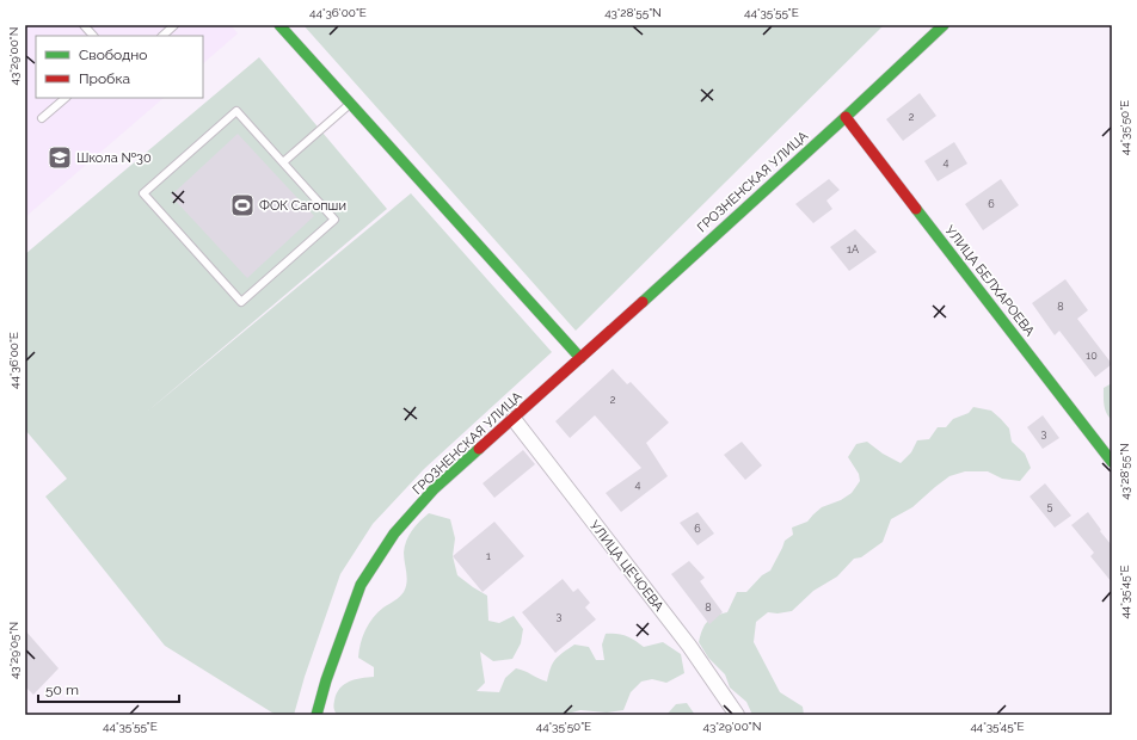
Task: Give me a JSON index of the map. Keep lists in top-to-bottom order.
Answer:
{
  "streets": {
    "street": ["ГРОЗНЕНСКАЯ УЛИЦА", "УЛИЦА БЕЛХАРОЕВА", "УЛИЦА ЦЕЧОЕВА"]
  },
  "crossings": [
    ["ГРОЗНЕНСКАЯ УЛИЦА", "УЛИЦА БЕЛХАРОЕВА"],
    ["ГРОЗНЕНСКАЯ УЛИЦА", "УЛИЦА ЦЕЧОЕВА"]
  ],
  "places": {
    "school or university": ["Школа №30"],
    "sports": ["ФОК Сагопши"]
  },
  "house_numbers": [
    "2",
    "4",
    "6",
    "1А",
    "8",
    "10",
    "2",
    "3",
    "4",
    "5",
    "6",
    "1",
    "8",
    "3"
  ],
  "legend": ["Свободно", "Пробка"],
  "scale_bar": "50 m",
  "coordinates": [
    "44°36'00\"E",
    "43°28'55\"N",
    "44°35'55\"E",
    "43°29'00\"N",
    "44°35'50\"E",
    "44°35'45\"E",
    "43°29'05\"N"
  ]
}
